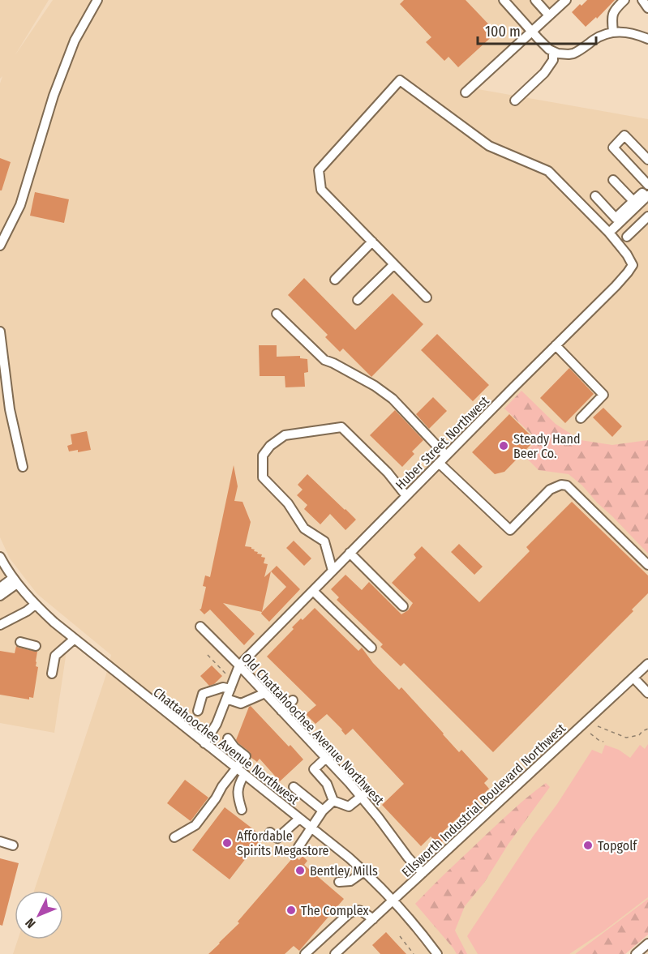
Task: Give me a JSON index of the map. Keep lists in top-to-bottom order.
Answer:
{
  "streets": {
    "street": [
      "Huber Street Northwest",
      "Old Chattahoochee Avenue Northwest",
      "Chattahoochee Avenue Northwest",
      "Ellsworth Industrial Boulevard Northwest"
    ]
  },
  "crossings": [
    ["Huber Street Northwest", "Old Chattahoochee Avenue Northwest"],
    ["Huber Street Northwest", "Chattahoochee Avenue Northwest"],
    ["Old Chattahoochee Avenue Northwest", "Ellsworth Industrial Boulevard Northwest"],
    ["Chattahoochee Avenue Northwest", "Ellsworth Industrial Boulevard Northwest"]
  ],
  "places": [
    "Steady Hand Beer Co.",
    "Affordable Spirits Megastore",
    "Topgolf",
    "Bentley Mills",
    "The Complex"
  ],
  "scale_bar": "100 m",
  "north": "bottom left"
}
